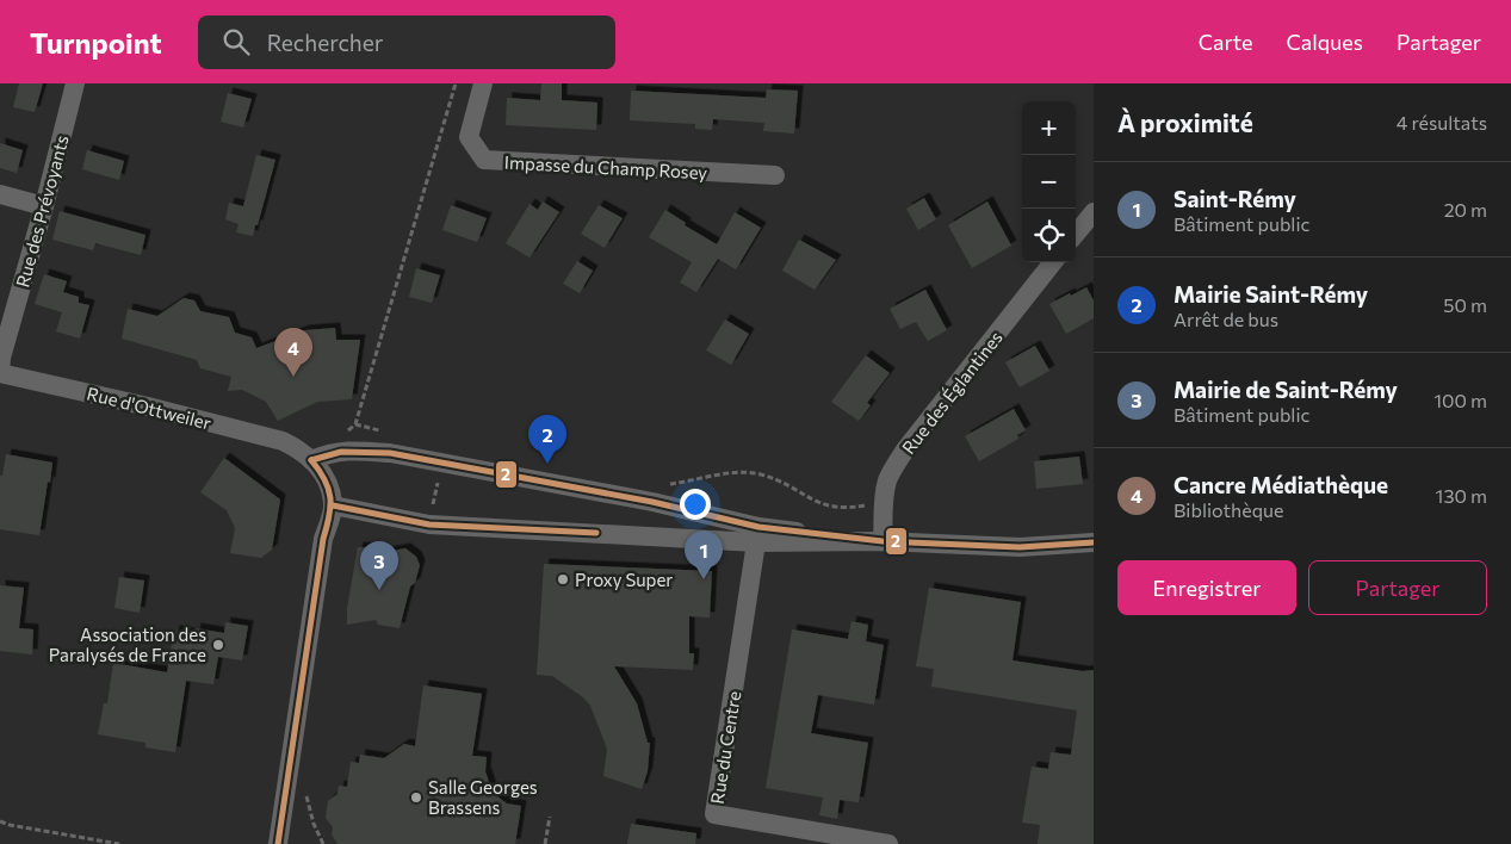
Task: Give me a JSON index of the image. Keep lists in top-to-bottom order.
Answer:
{
  "streets": {
    "street": [
      "Impasse du Champ Rosey",
      "Rue des Prévoyants",
      "Rue des Églantines",
      "Rue d'Ottweiler",
      "Rue du Centre"
    ]
  },
  "crossings": [
    ["Rue des Prévoyants", "Rue d'Ottweiler"]
  ],
  "places": ["Proxy Super", "Association des Paralysés de France", "Salle Georges Brassens"],
  "lines": ["transit line 2"],
  "page": {
    "header": "Turnpoint",
    "search": "Rechercher",
    "nav": ["Carte", "Calques", "Partager"],
    "heading": ["À proximité", "4 résultats"],
    "map_buttons": ["+", "−"],
    "list": [
      {
        "mark": "1",
        "name": "Saint-Rémy",
        "note": "Bâtiment public",
        "value": "20 m"
      },
      {
        "mark": "2",
        "name": "Mairie Saint-Rémy",
        "note": "Arrêt de bus",
        "value": "50 m"
      },
      {
        "mark": "3",
        "name": "Mairie de Saint-Rémy",
        "note": "Bâtiment public",
        "value": "100 m"
      },
      {
        "mark": "4",
        "name": "Cancre Médiathèque",
        "note": "Bibliothèque",
        "value": "130 m"
      }
    ],
    "pins": [
      "4",
      "2",
      "1",
      "3"
    ],
    "buttons": ["Enregistrer", "Partager"]
  }
}
